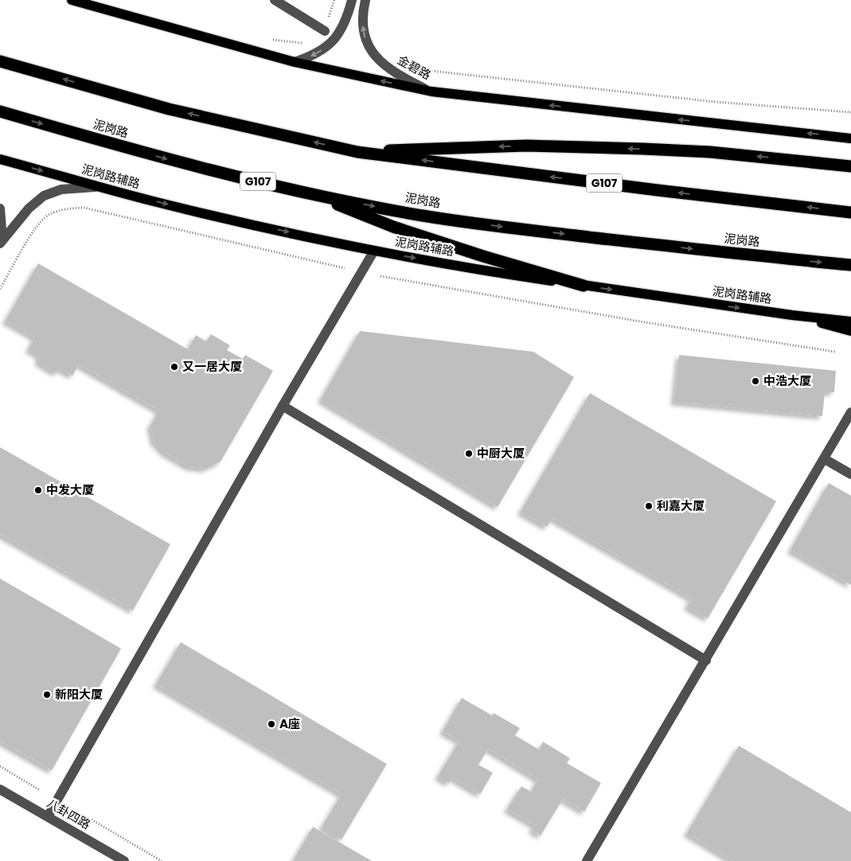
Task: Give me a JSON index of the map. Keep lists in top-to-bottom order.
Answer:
{
  "streets": {
    "highway": ["泥岗路", "G107"],
    "main road": ["泥岗路辅路"],
    "street": ["金碧路", "八卦四路"]
  },
  "one_way": ["泥岗路辅路"],
  "places": [
    "又一居大厦",
    "中浩大厦",
    "中厨大厦",
    "中发大厦",
    "利嘉大厦",
    "新阳大厦",
    "A座"
  ]
}
